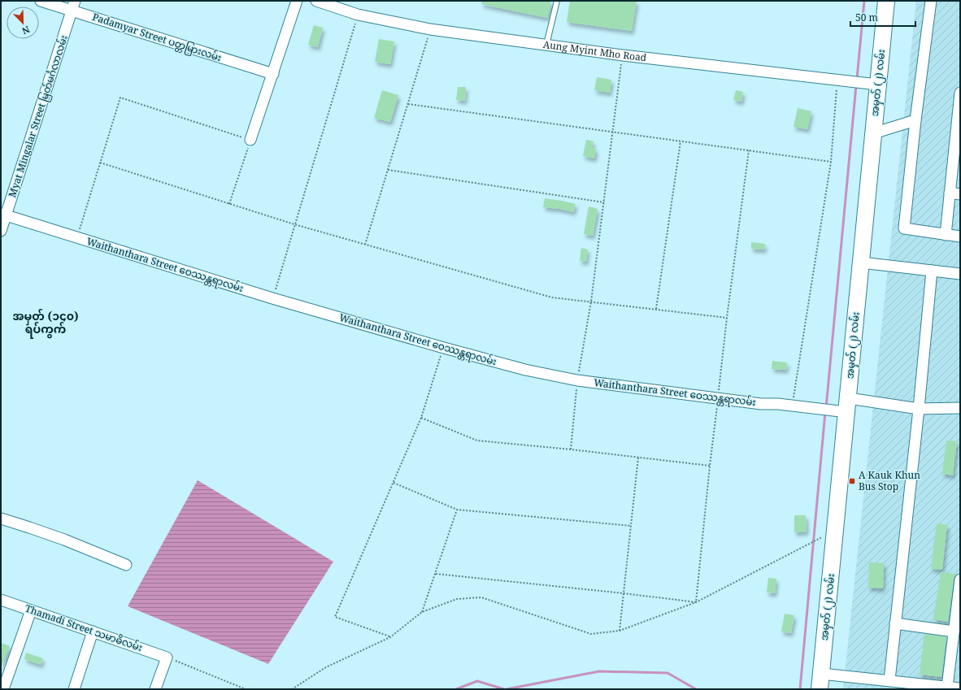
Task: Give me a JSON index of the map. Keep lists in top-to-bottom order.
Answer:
{
  "streets": {
    "main road": ["အမှတ် (၂) လမ်း"],
    "street": [
      "Padamyar Street ပတ္တမြားလမ်း",
      "Aung Myint Mho Road",
      "Myat Mingalar Street မြတ်မင်္ဂလာလမ်း",
      "Waithanthara Street ဝေဿန္တရာလမ်း",
      "Thamadi Street သမာဓိလမ်း"
    ]
  },
  "crossings": [
    ["Padamyar Street ပတ္တမြားလမ်း", "Myat Mingalar Street မြတ်မင်္ဂလာလမ်း"],
    ["Aung Myint Mho Road", "အမှတ် (၂) လမ်း"],
    ["အမှတ် (၂) လမ်း", "Waithanthara Street ဝေဿန္တရာလမ်း"],
    ["Myat Mingalar Street မြတ်မင်္ဂလာလမ်း", "Waithanthara Street ဝေဿန္တရာလမ်း"]
  ],
  "districts": ["အမှတ် (၁၄၀) ရပ်ကွက်"],
  "places": {
    "transit": ["A Kauk Khun Bus Stop"]
  },
  "scale_bar": "50 m",
  "north": "bottom right"
}
